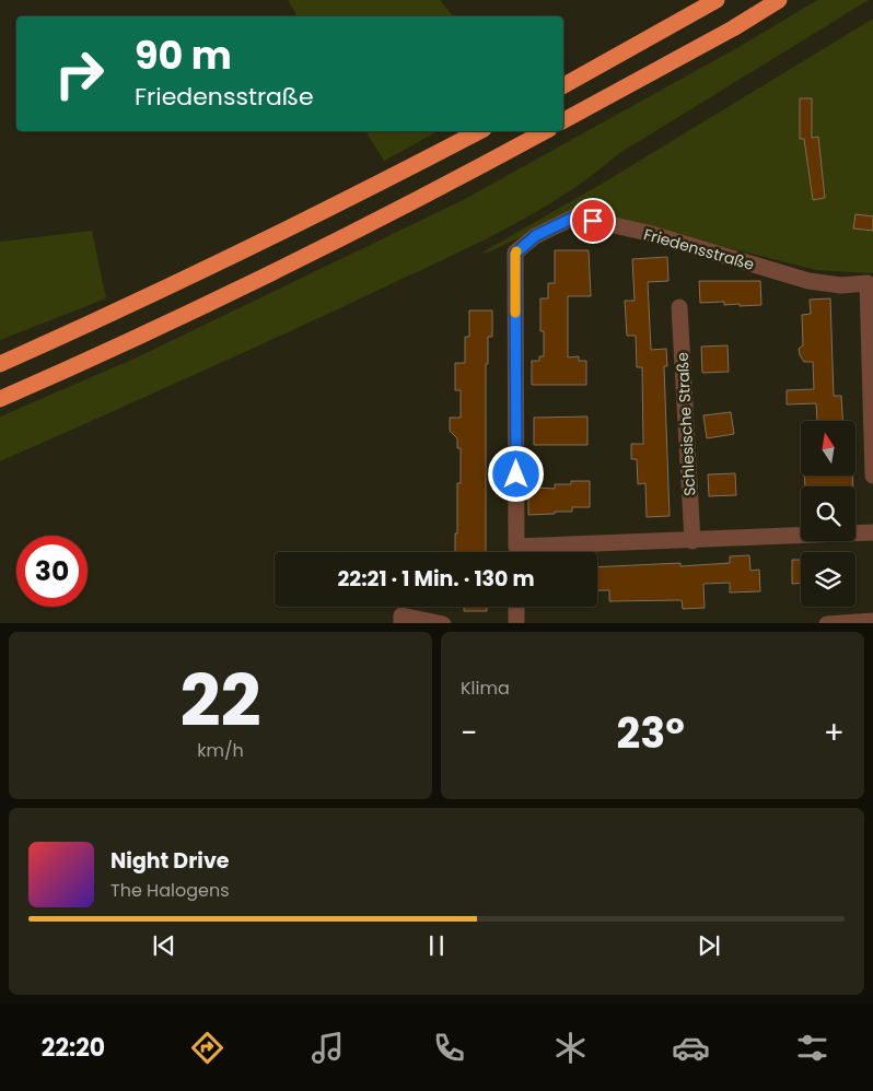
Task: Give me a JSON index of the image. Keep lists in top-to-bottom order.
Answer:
{
  "streets": {
    "street": ["Friedensstraße", "Schlesische Straße"]
  },
  "north": "top",
  "page": {
    "turn": ["90 m", "Friedensstraße"],
    "limit": "30",
    "trip": "22:21 · 1 Min. · 130 m",
    "tile": [
      ["22", "km/h"],
      "Klima"
    ],
    "heat": ["−", "23°", "+"],
    "song": ["Night Drive", "The Halogens"],
    "tabs": "22:20"
  }
}
